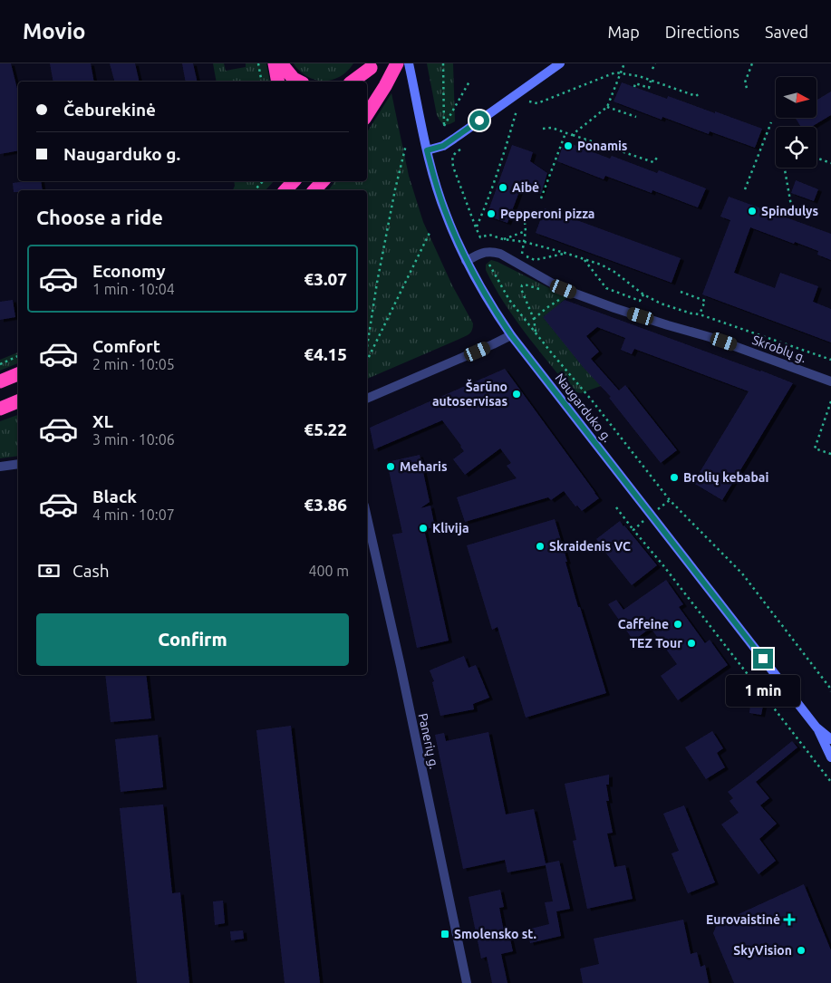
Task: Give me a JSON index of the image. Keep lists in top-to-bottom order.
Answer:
{
  "streets": {
    "main road": ["Naugarduko g."],
    "street": ["Skroblų g.", "Panerių g."]
  },
  "crossings": [
    ["Skroblų g.", "Naugarduko g."]
  ],
  "places": {
    "other": [
      "Ponamis",
      "Aibė",
      "Spindulys",
      "Pepperoni pizza",
      "Šarūno autoservisas",
      "Meharis",
      "Brolių kebabai",
      "Klivija",
      "Skraidenis VC",
      "Caffeine",
      "TEZ Tour",
      "SkyVision"
    ],
    "health": ["Eurovaistinė"],
    "transit": ["Smolensko st."]
  },
  "north": "right",
  "page": {
    "header": "Movio",
    "nav": ["Map", "Directions", "Saved"],
    "banner": ["Čeburekinė", "Naugarduko g."],
    "heading": "Choose a ride",
    "list": [
      {
        "name": "Economy",
        "note": "1 min · 10:04",
        "value": "€3.07"
      },
      {
        "name": "Comfort",
        "note": "2 min · 10:05",
        "value": "€4.15"
      },
      {
        "name": "XL",
        "note": "3 min · 10:06",
        "value": "€5.22"
      },
      {
        "name": "Black",
        "note": "4 min · 10:07",
        "value": "€3.86"
      }
    ],
    "pay": ["Cash", "400 m"],
    "buttons": "Confirm",
    "bubble": "1 min"
  }
}
